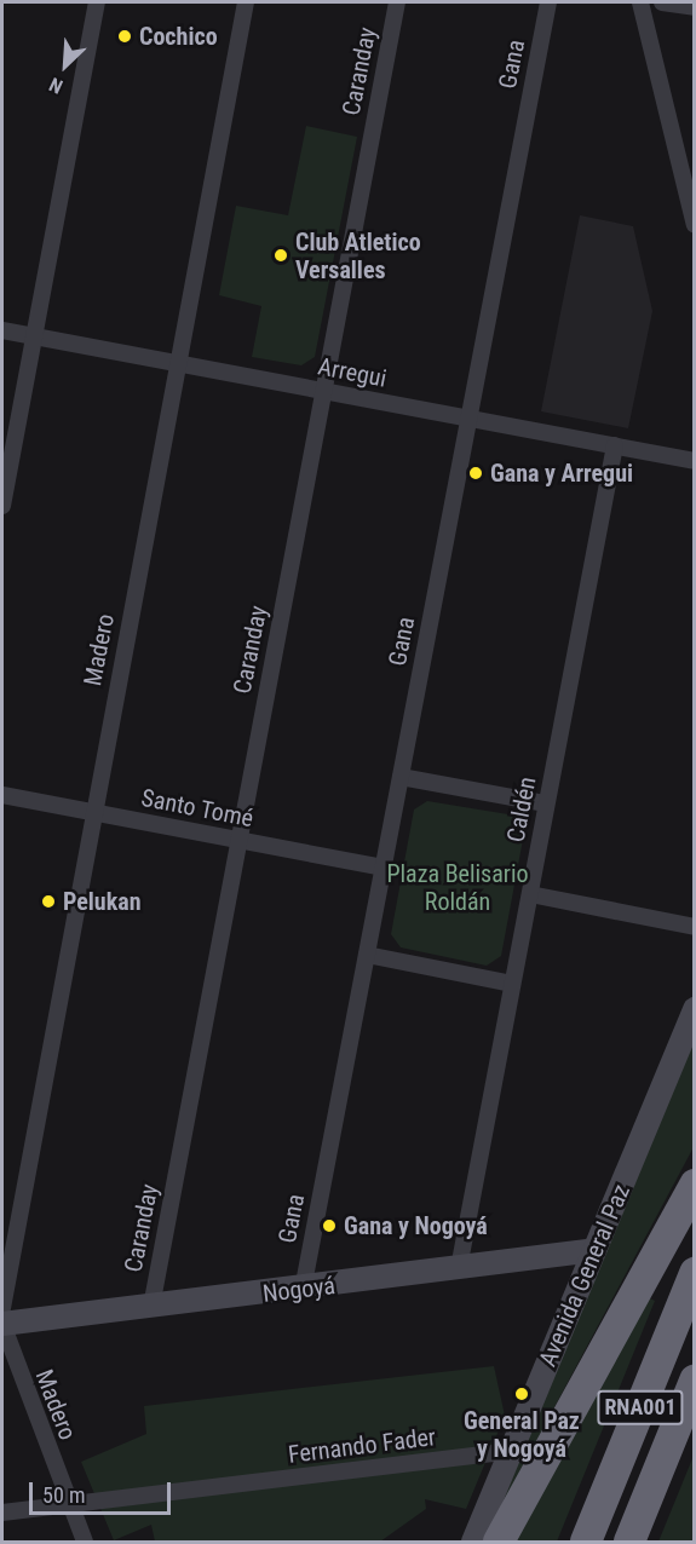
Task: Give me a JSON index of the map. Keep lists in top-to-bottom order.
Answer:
{
  "streets": {
    "highway": ["RNA001"],
    "street": [
      "Gana",
      "Caranday",
      "Arregui",
      "Madero",
      "Santo Tomé",
      "Caldén",
      "Avenida General Paz",
      "Nogoyá",
      "Fernando Fader"
    ]
  },
  "crossings": [
    ["Gana", "Arregui"],
    ["Gana", "Santo Tomé"],
    ["Gana", "Nogoyá"],
    ["Caranday", "Arregui"],
    ["Caranday", "Santo Tomé"],
    ["Caranday", "Nogoyá"],
    ["Arregui", "Madero"],
    ["Arregui", "Caldén"],
    ["Madero", "Santo Tomé"],
    ["Madero", "Nogoyá"],
    ["Madero", "Fernando Fader"],
    ["Caldén", "Nogoyá"],
    ["Avenida General Paz", "Nogoyá"],
    ["Avenida General Paz", "Fernando Fader"]
  ],
  "parks": ["Plaza Belisario Roldán"],
  "places": [
    "Cochico",
    "Club Atletico Versalles",
    "Gana y Arregui",
    "Pelukan",
    "Gana y Nogoyá",
    "General Paz y Nogoyá"
  ],
  "scale_bar": "50 m",
  "north": "bottom left"
}
